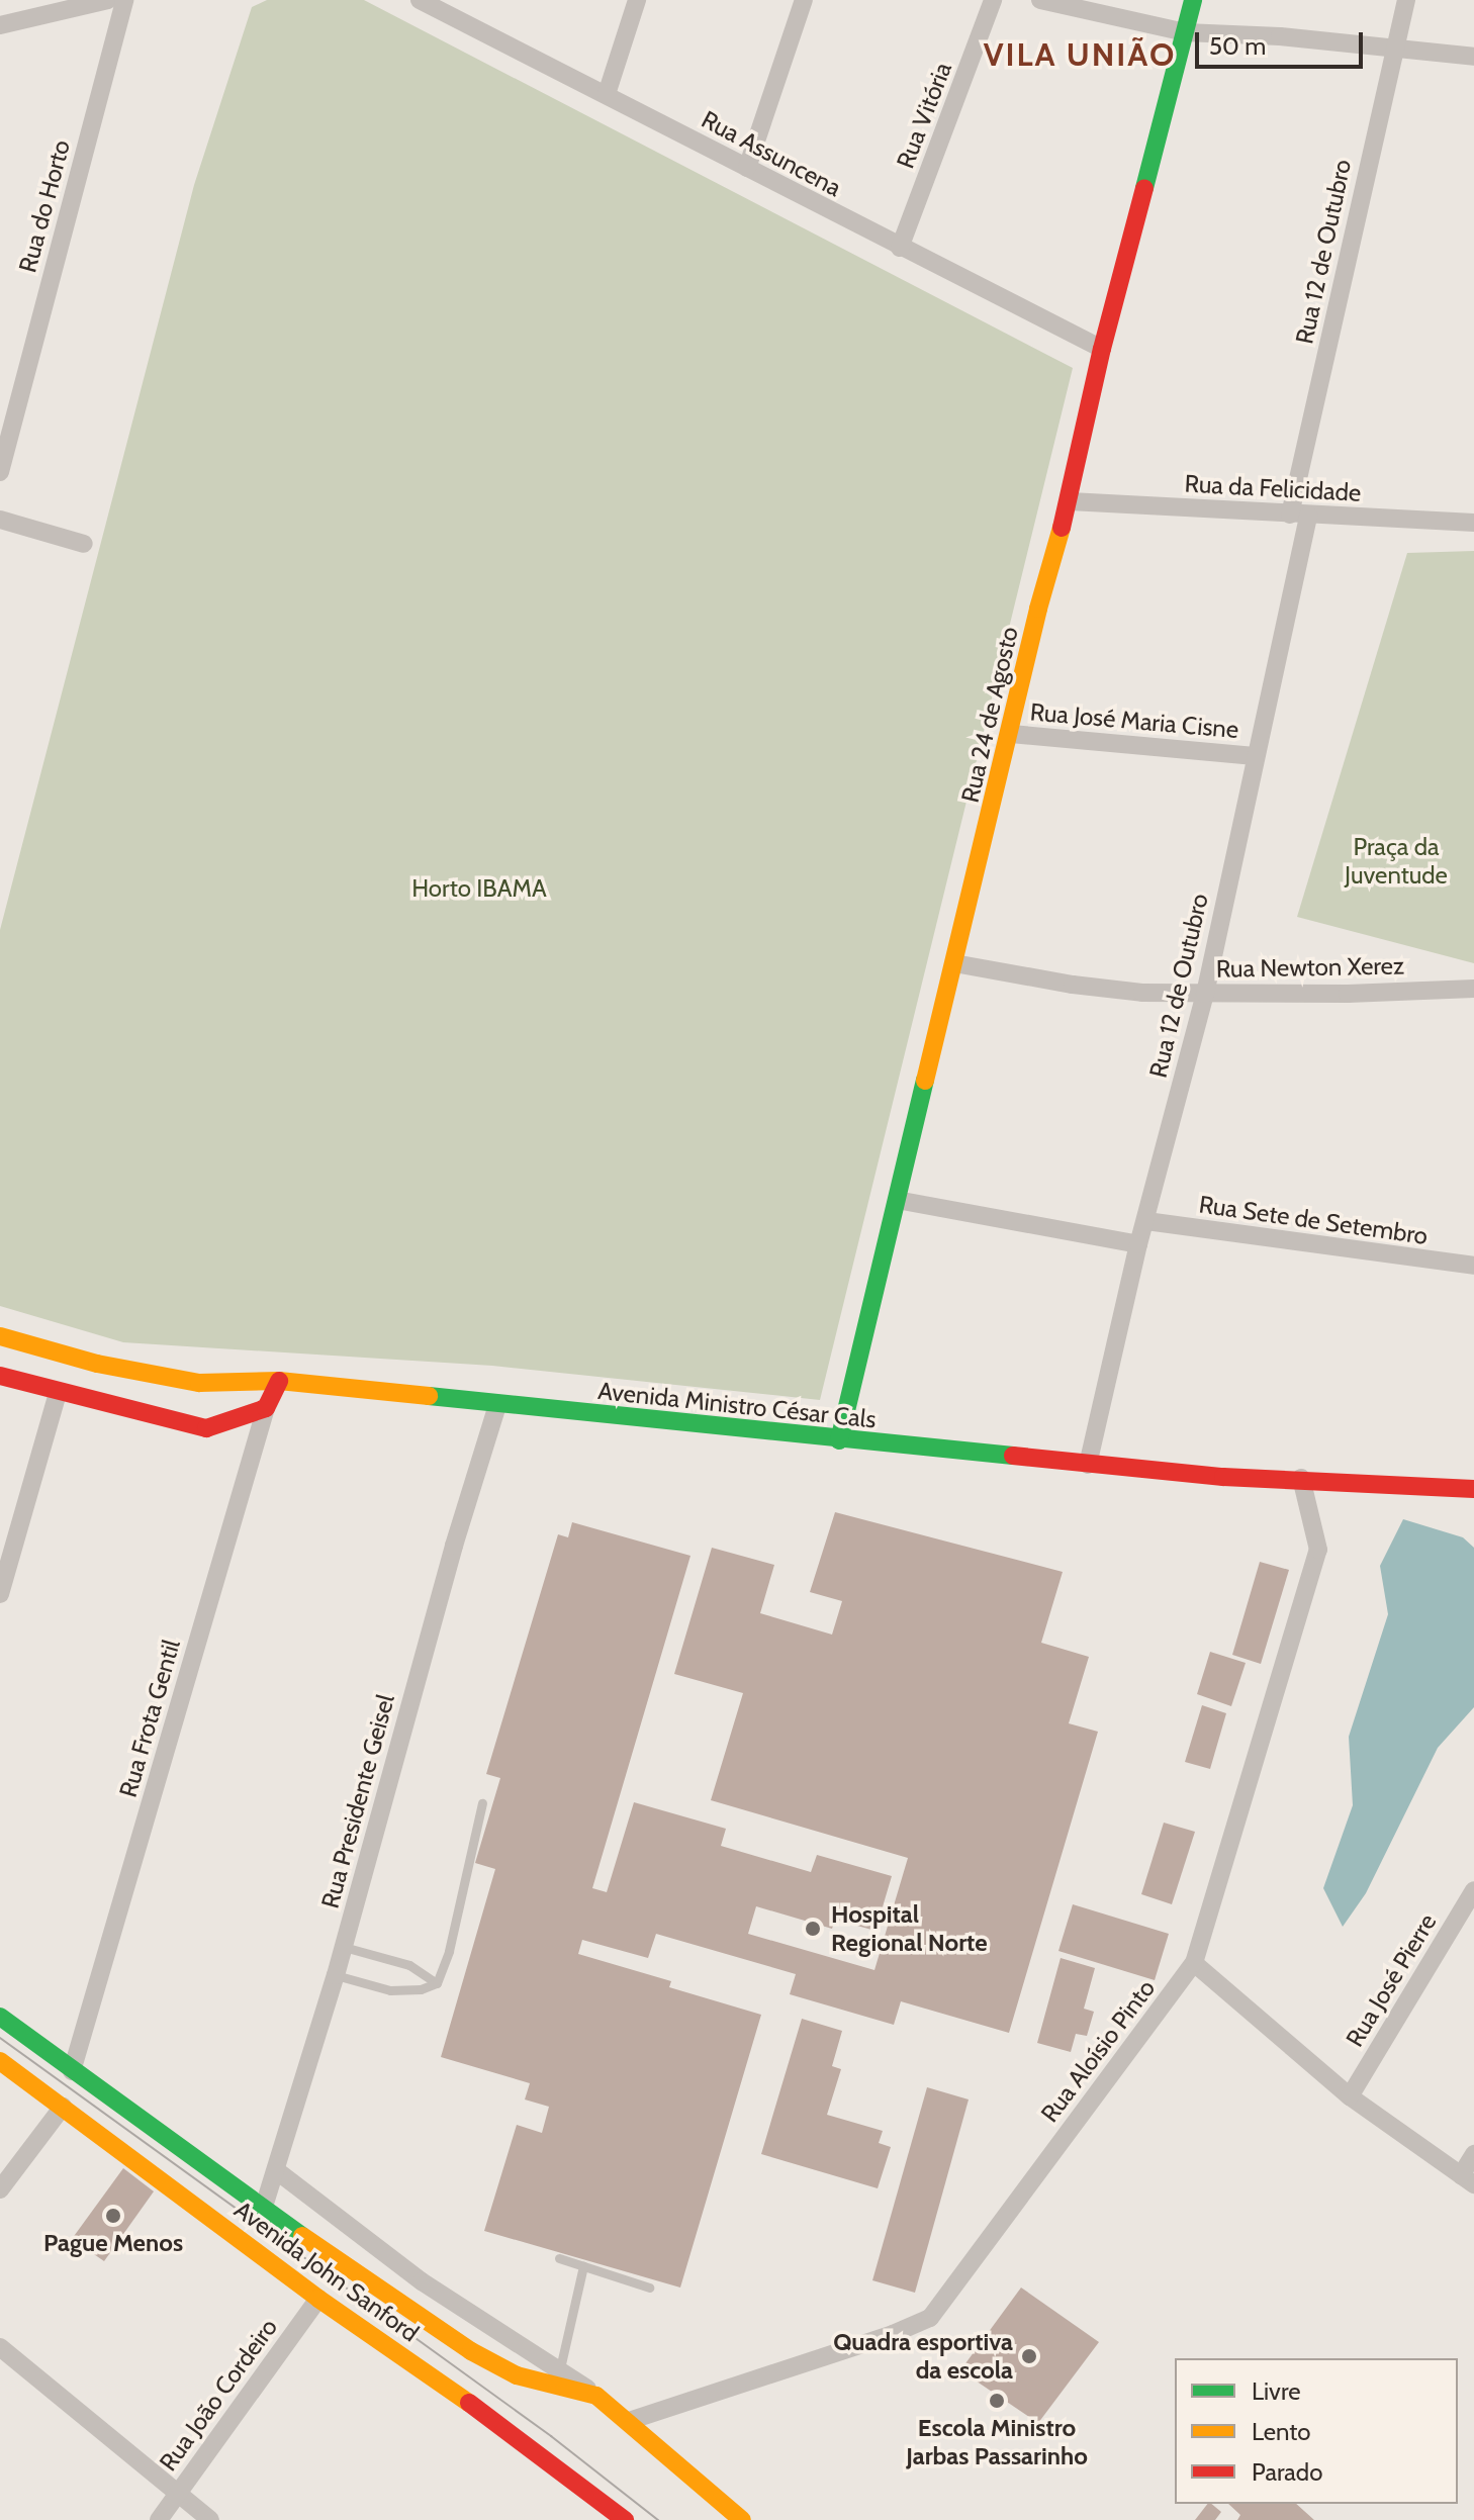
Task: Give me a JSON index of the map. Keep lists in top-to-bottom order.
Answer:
{
  "streets": {
    "main road": [
      "Rua 24 de Agosto",
      "Avenida Ministro César Cals",
      "Rua Frota Gentil",
      "Avenida John Sanford"
    ],
    "street": [
      "Rua Vitória",
      "Rua Assuncena",
      "Rua do Horto",
      "Rua 12 de Outubro",
      "Rua da Felicidade",
      "Rua José Maria Cisne",
      "Rua Newton Xerez",
      "Rua Sete de Setembro",
      "Rua Presidente Geisel",
      "Rua José Pierre",
      "Rua Aloísio Pinto",
      "Rua João Cordeiro"
    ]
  },
  "crossings": [
    ["Rua Vitória", "Rua Assuncena"],
    ["Rua Assuncena", "Rua 24 de Agosto"],
    ["Rua 12 de Outubro", "Rua da Felicidade"],
    ["Rua 12 de Outubro", "Rua José Maria Cisne"],
    ["Rua 12 de Outubro", "Rua Newton Xerez"],
    ["Rua 12 de Outubro", "Rua Sete de Setembro"],
    ["Rua 12 de Outubro", "Avenida Ministro César Cals"],
    ["Rua da Felicidade", "Rua 24 de Agosto"],
    ["Rua 24 de Agosto", "Rua José Maria Cisne"],
    ["Rua 24 de Agosto", "Rua Newton Xerez"],
    ["Rua 24 de Agosto", "Avenida Ministro César Cals"],
    ["Avenida Ministro César Cals", "Rua Frota Gentil"],
    ["Avenida Ministro César Cals", "Rua Presidente Geisel"],
    ["Avenida Ministro César Cals", "Rua Aloísio Pinto"],
    ["Rua Frota Gentil", "Avenida John Sanford"],
    ["Rua Presidente Geisel", "Avenida John Sanford"],
    ["Rua Aloísio Pinto", "Avenida John Sanford"],
    ["Avenida John Sanford", "Rua João Cordeiro"]
  ],
  "districts": ["VILA UNIÃO"],
  "parks": ["Praça da Juventude", "Horto IBAMA"],
  "places": [
    "Hospital Regional Norte",
    "Pague Menos",
    "Quadra esportiva da escola",
    "Escola Ministro Jarbas Passarinho"
  ],
  "legend": ["Livre", "Lento", "Parado"],
  "scale_bar": "50 m"
}
